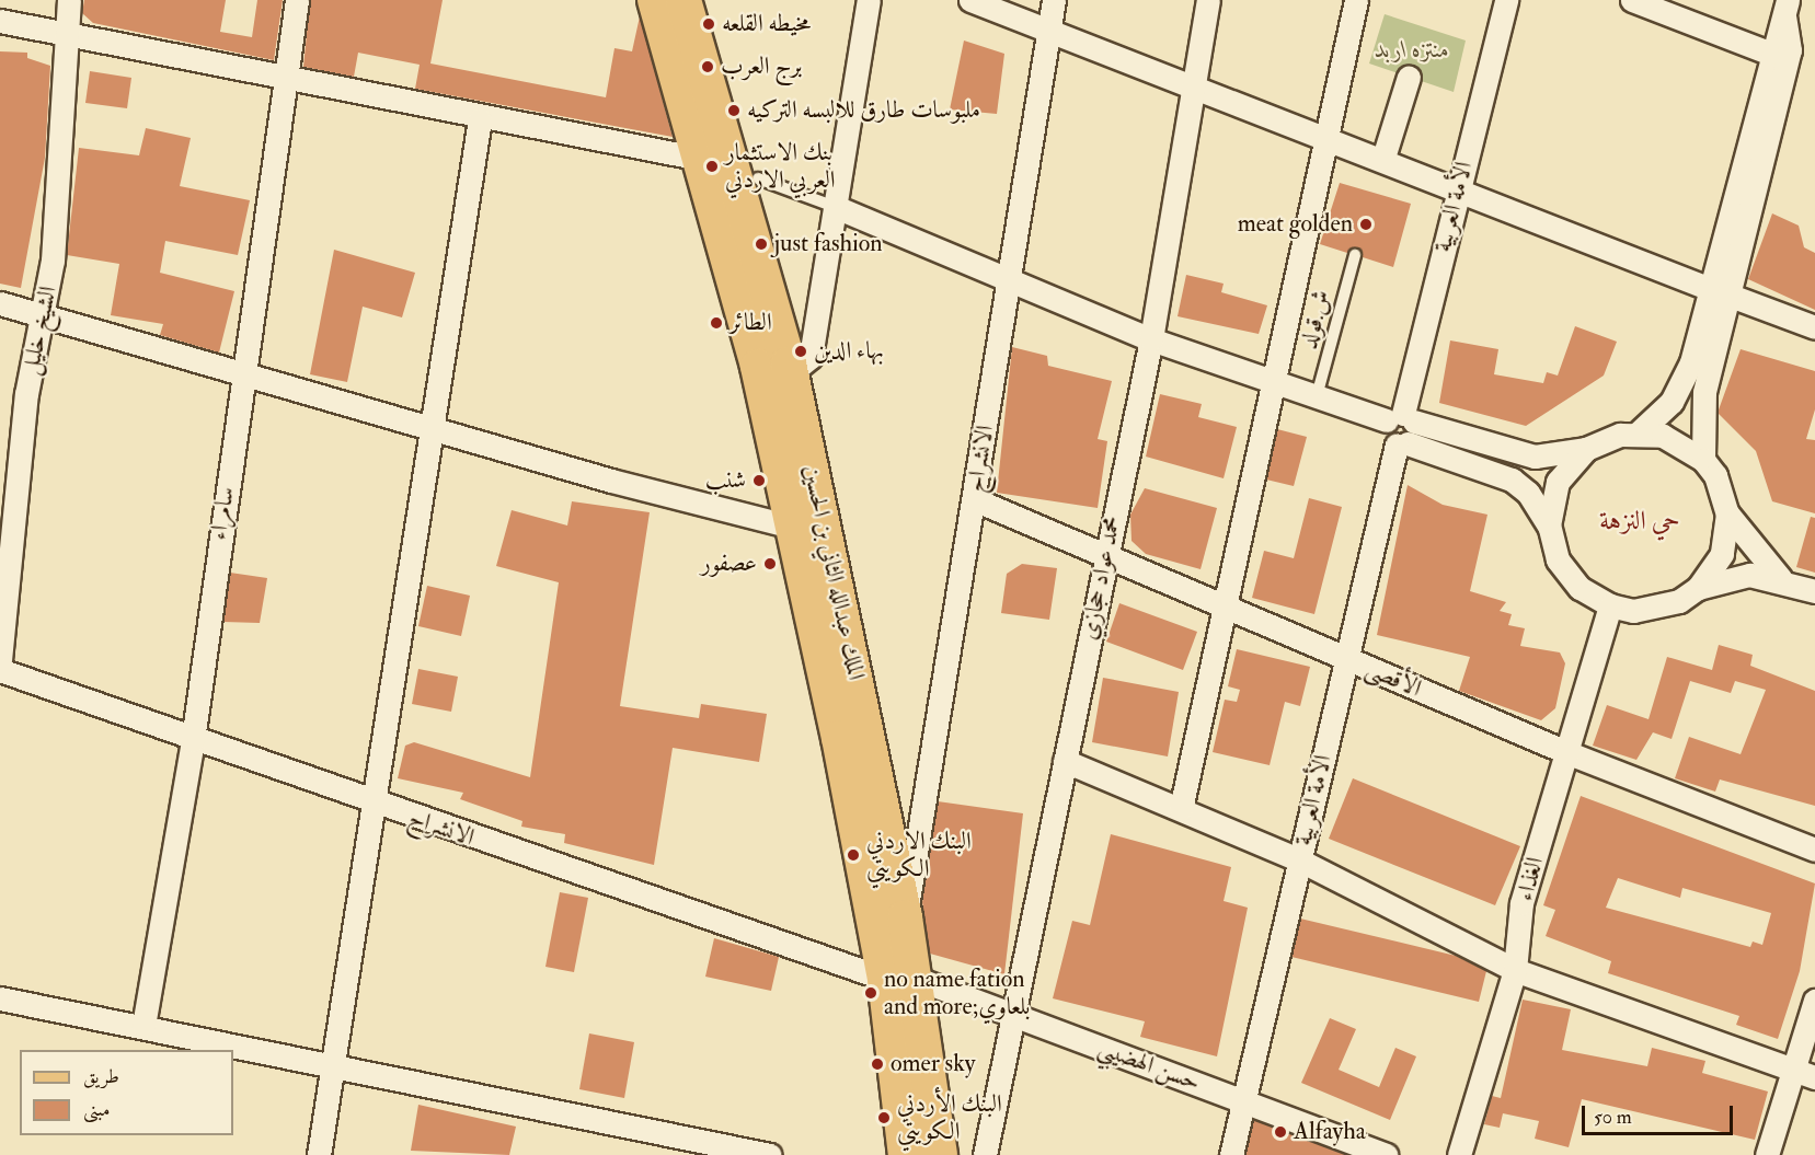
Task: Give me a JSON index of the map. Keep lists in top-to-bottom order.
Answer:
{
  "streets": {
    "main road": ["الملك عبدالله الثاني بن الحسين"],
    "street": [
      "الأمة العربية",
      "الشيخ خليل",
      "الانشراح",
      "سامراء",
      "محمد عواد حجازي",
      "الأقصى",
      "الغذاء",
      "حسن الهضيبي"
    ],
    "lane": ["ش.قولد"]
  },
  "crossings": [
    ["الأمة العربية", "الأقصى"],
    ["الأمة العربية", "حسن الهضيبي"],
    ["الانشراح", "سامراء"],
    ["الانشراح", "الملك عبدالله الثاني بن الحسين"],
    ["الانشراح", "الأقصى"],
    ["الانشراح", "حسن الهضيبي"],
    ["الملك عبدالله الثاني بن الحسين", "حسن الهضيبي"],
    ["محمد عواد حجازي", "الأقصى"],
    ["محمد عواد حجازي", "حسن الهضيبي"],
    ["الأقصى", "الغذاء"]
  ],
  "districts": ["حي النزهة"],
  "parks": ["منتزه اربد"],
  "places": [
    "مخيطه القلعه",
    "برج العرب",
    "ملبوسات طارق للالبسه التركيه",
    "بنك الاستثمار العربي الاردني",
    "meat golden",
    "just fashion",
    "الطائر",
    "بهاء الدين",
    "شنب",
    "عصفور",
    "البنك الاردني الكويتي",
    "no name fation and more;بلعاوي",
    "omer sky",
    "البنك الأردني الكويتي",
    "Alfayha"
  ],
  "legend": ["طريق", "مبنى"],
  "scale_bar": "50 m"
}
